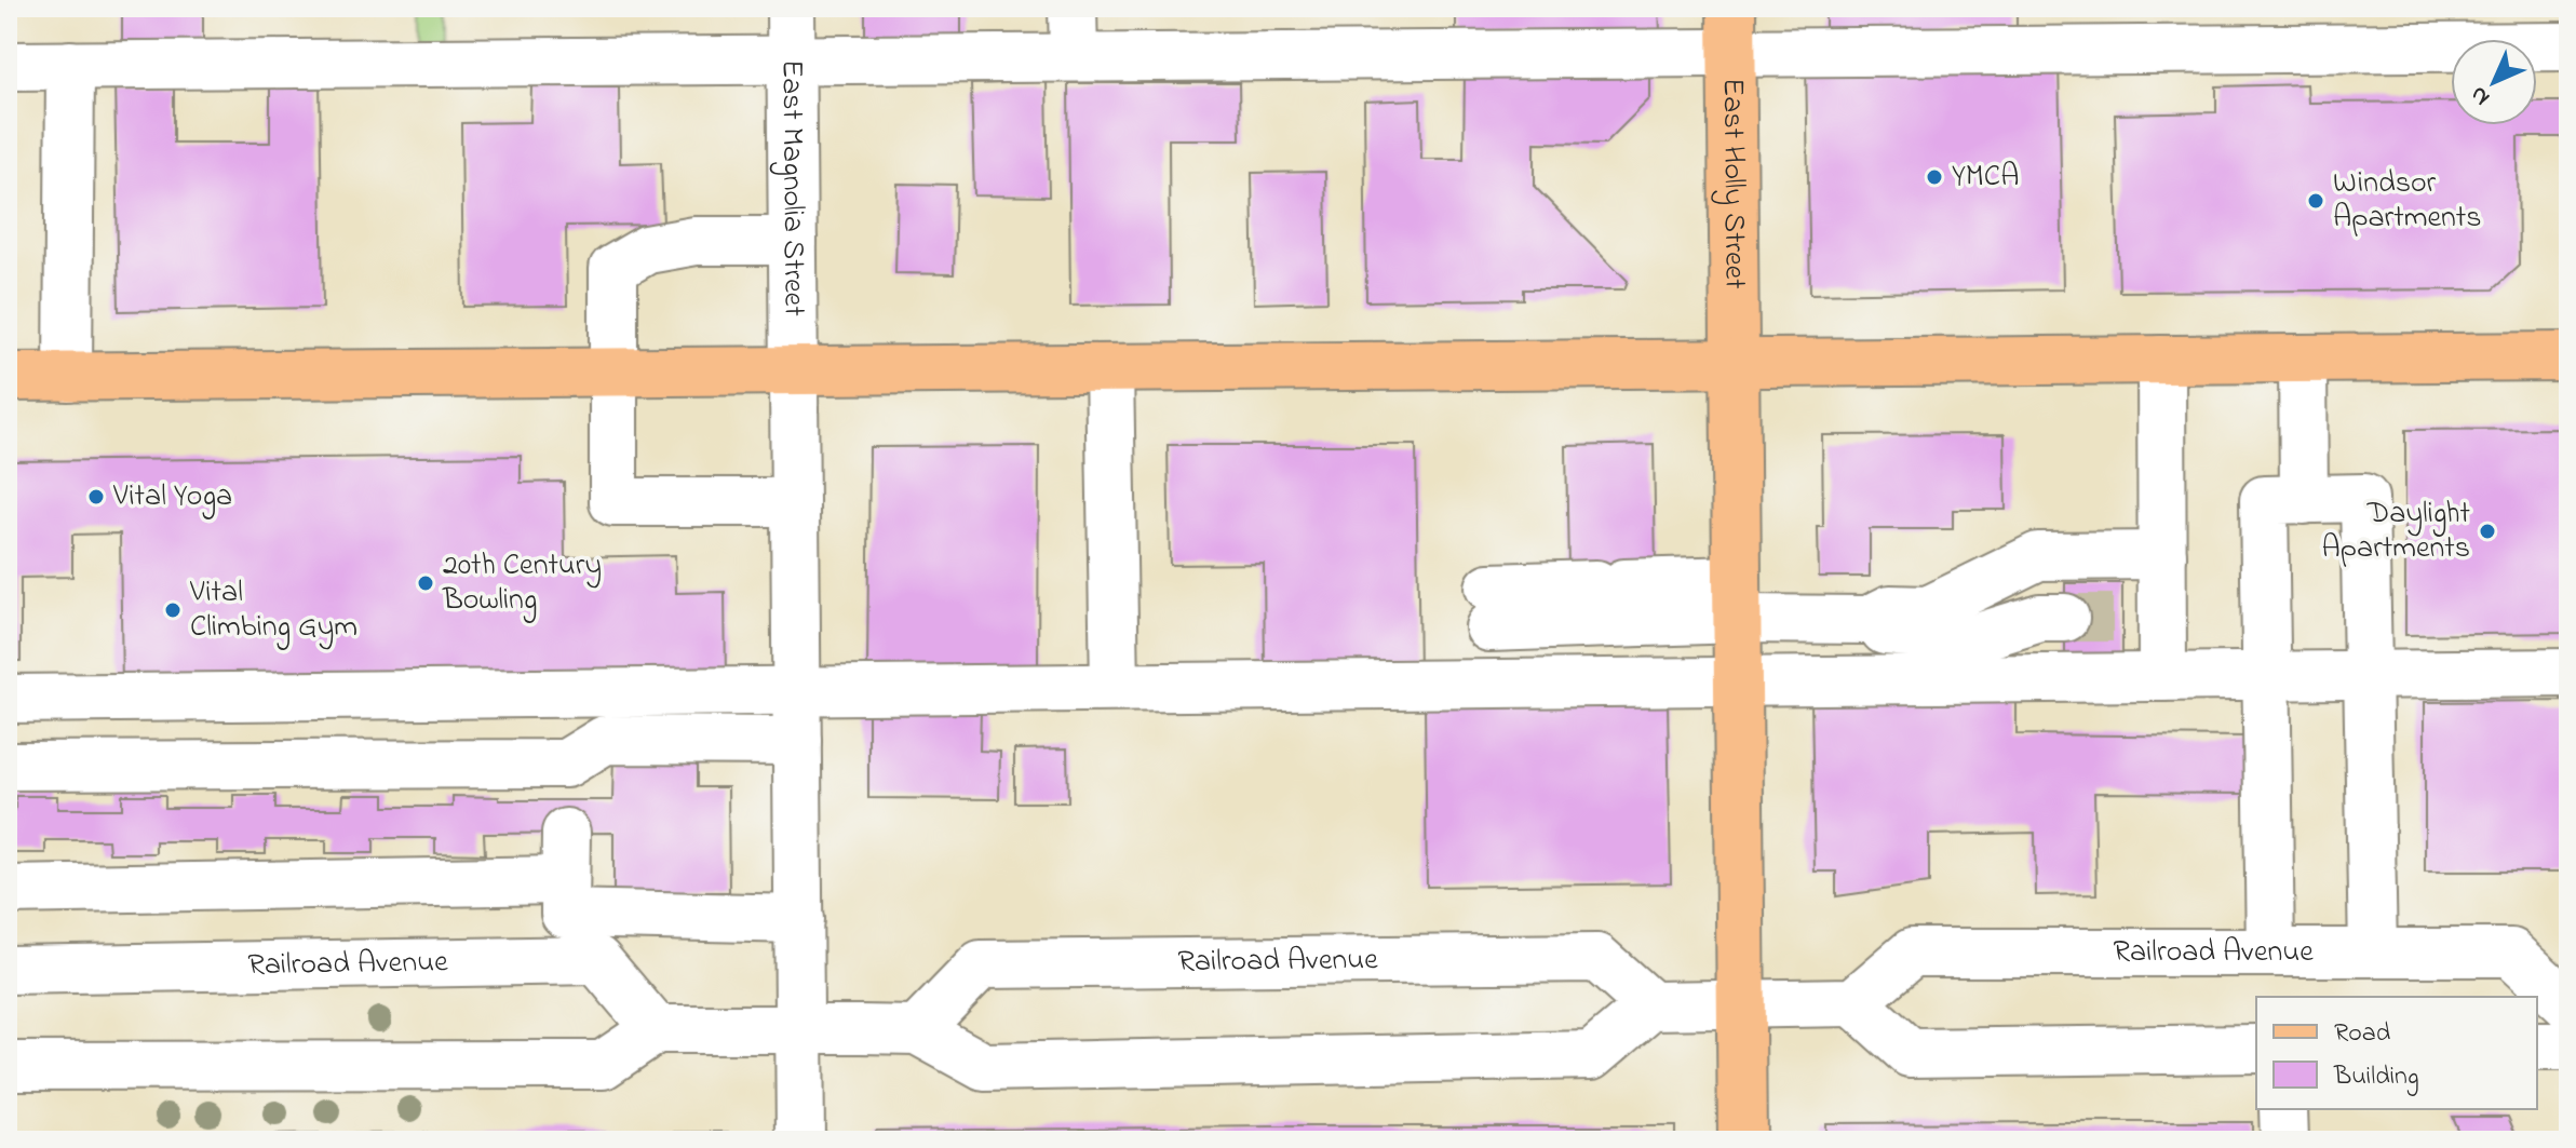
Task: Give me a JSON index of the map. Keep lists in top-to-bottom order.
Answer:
{
  "streets": {
    "main road": ["East Holly Street"],
    "street": ["East Magnolia Street", "Railroad Avenue"]
  },
  "places": [
    "YMCA",
    "Windsor Apartments",
    "Vital Yoga",
    "Daylight Apartments",
    "20th Century Bowling",
    "Vital Climbing Gym"
  ],
  "legend": ["Road", "Building"],
  "north": "bottom left"
}
